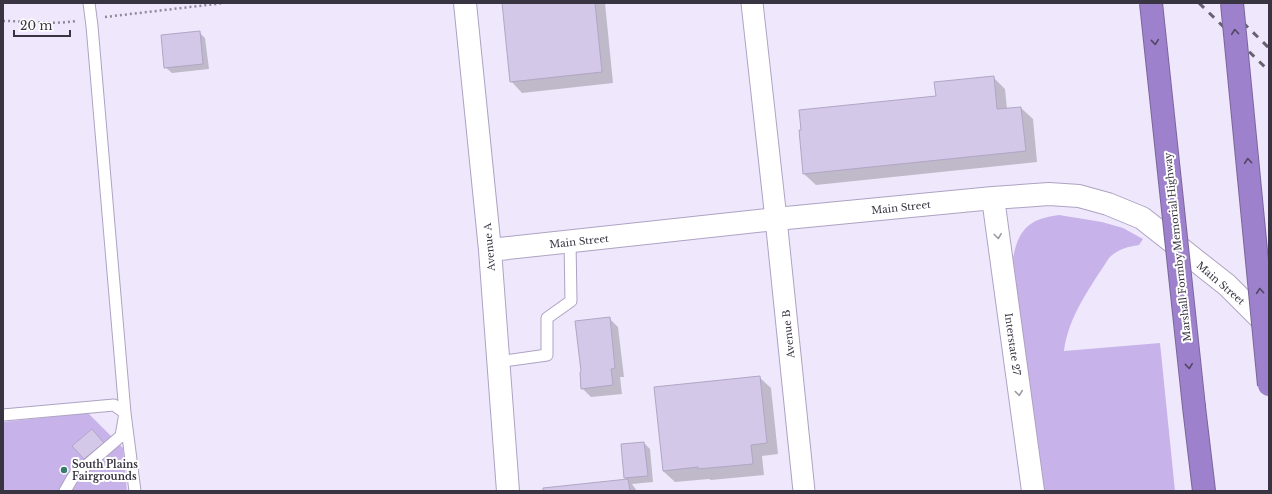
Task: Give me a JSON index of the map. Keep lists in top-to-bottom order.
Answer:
{
  "streets": {
    "highway": ["Marshall Formby Memorial Highway"],
    "main road": ["Main Street", "Avenue A", "Interstate 27"],
    "street": ["Avenue B"]
  },
  "crossings": [
    ["Main Street", "Avenue A"],
    ["Main Street", "Avenue B"],
    ["Main Street", "Interstate 27"]
  ],
  "one_way": ["Interstate 27"],
  "places": ["South Plains Fairgrounds"],
  "scale_bar": "20 m"
}
